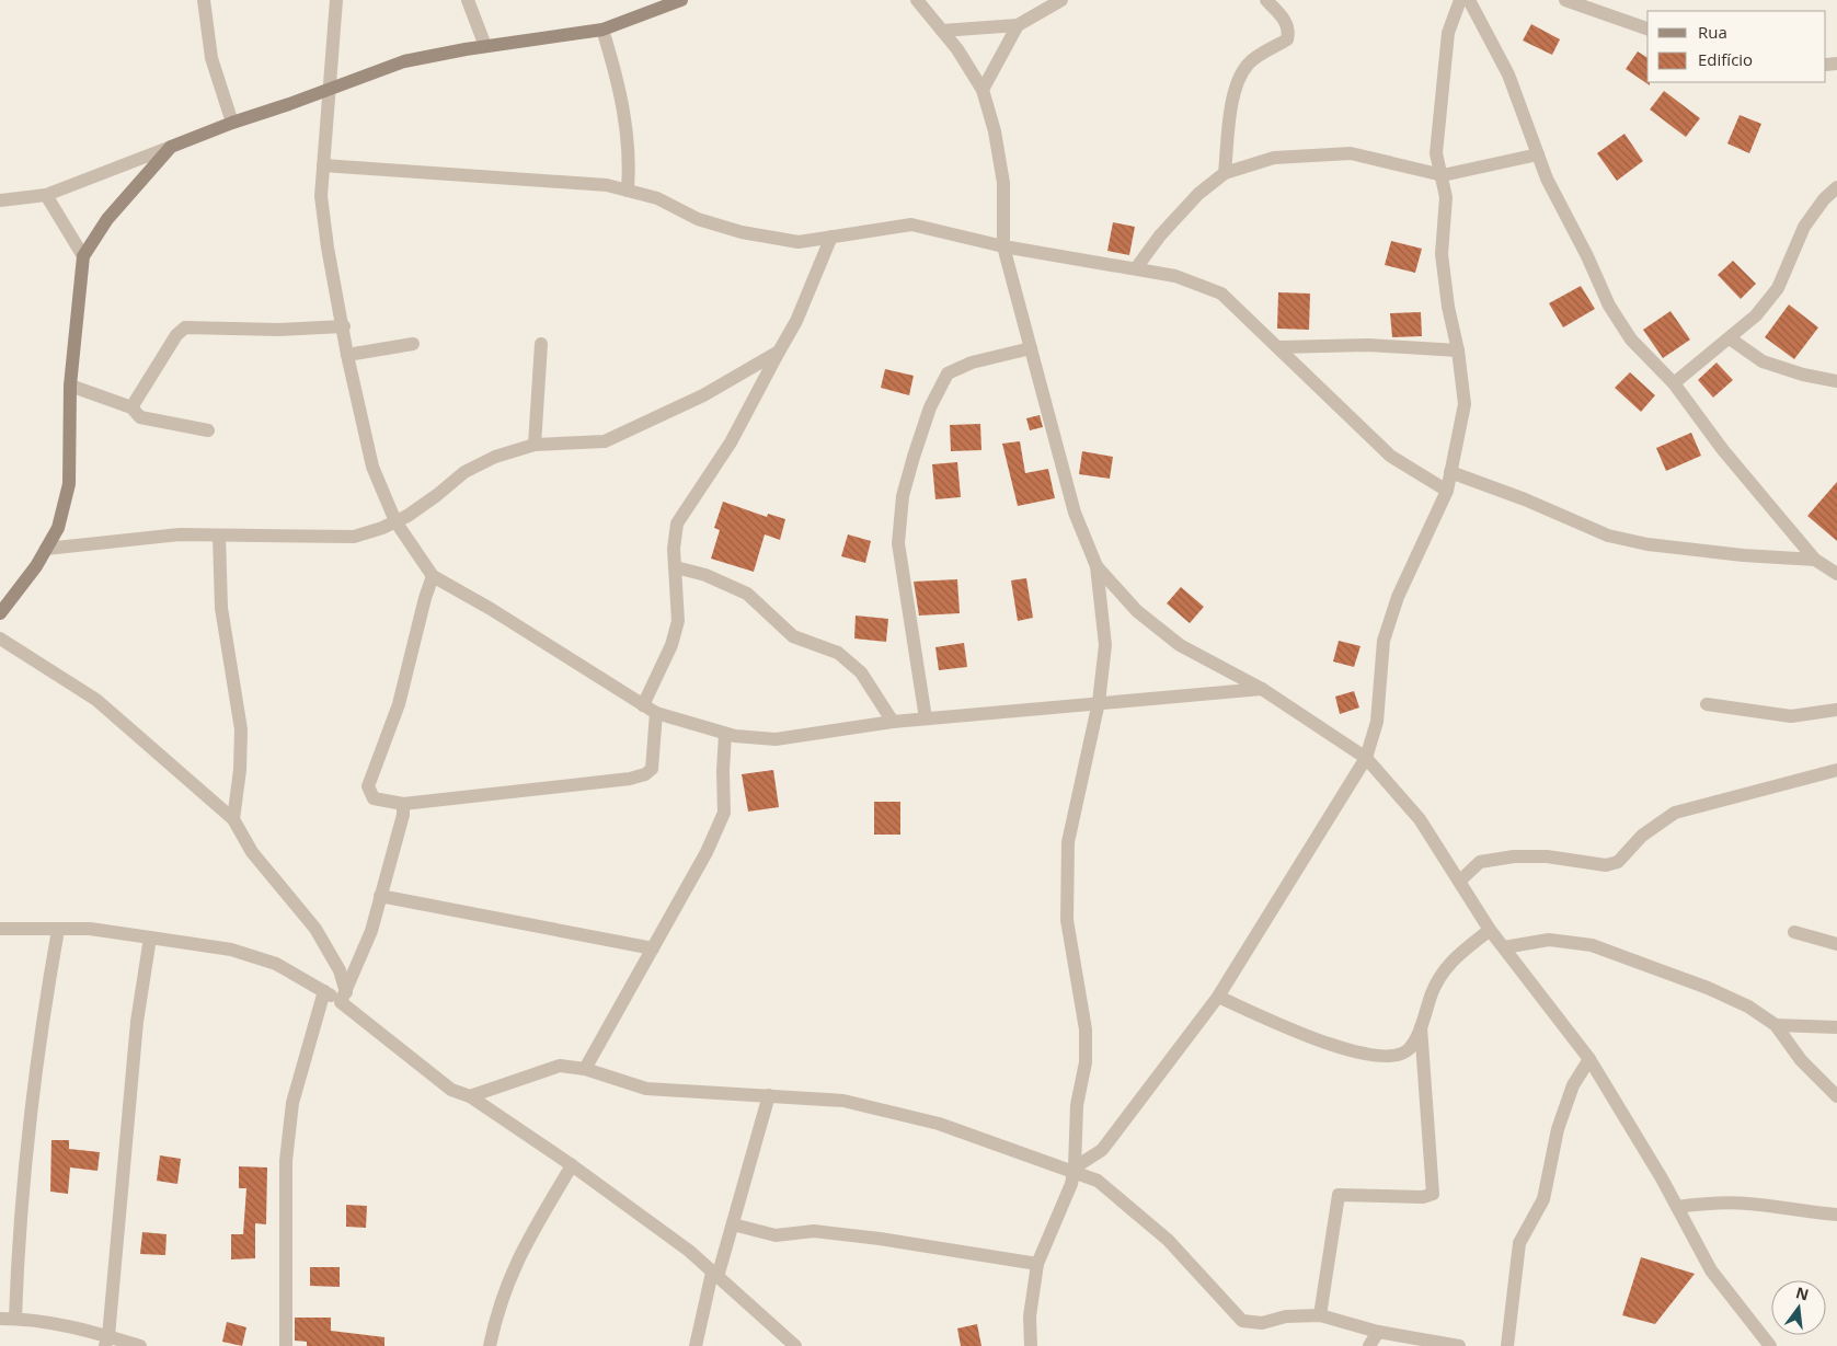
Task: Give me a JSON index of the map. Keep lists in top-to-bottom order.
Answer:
{
  "legend": ["Rua", "Edifício"],
  "north": "top"
}
